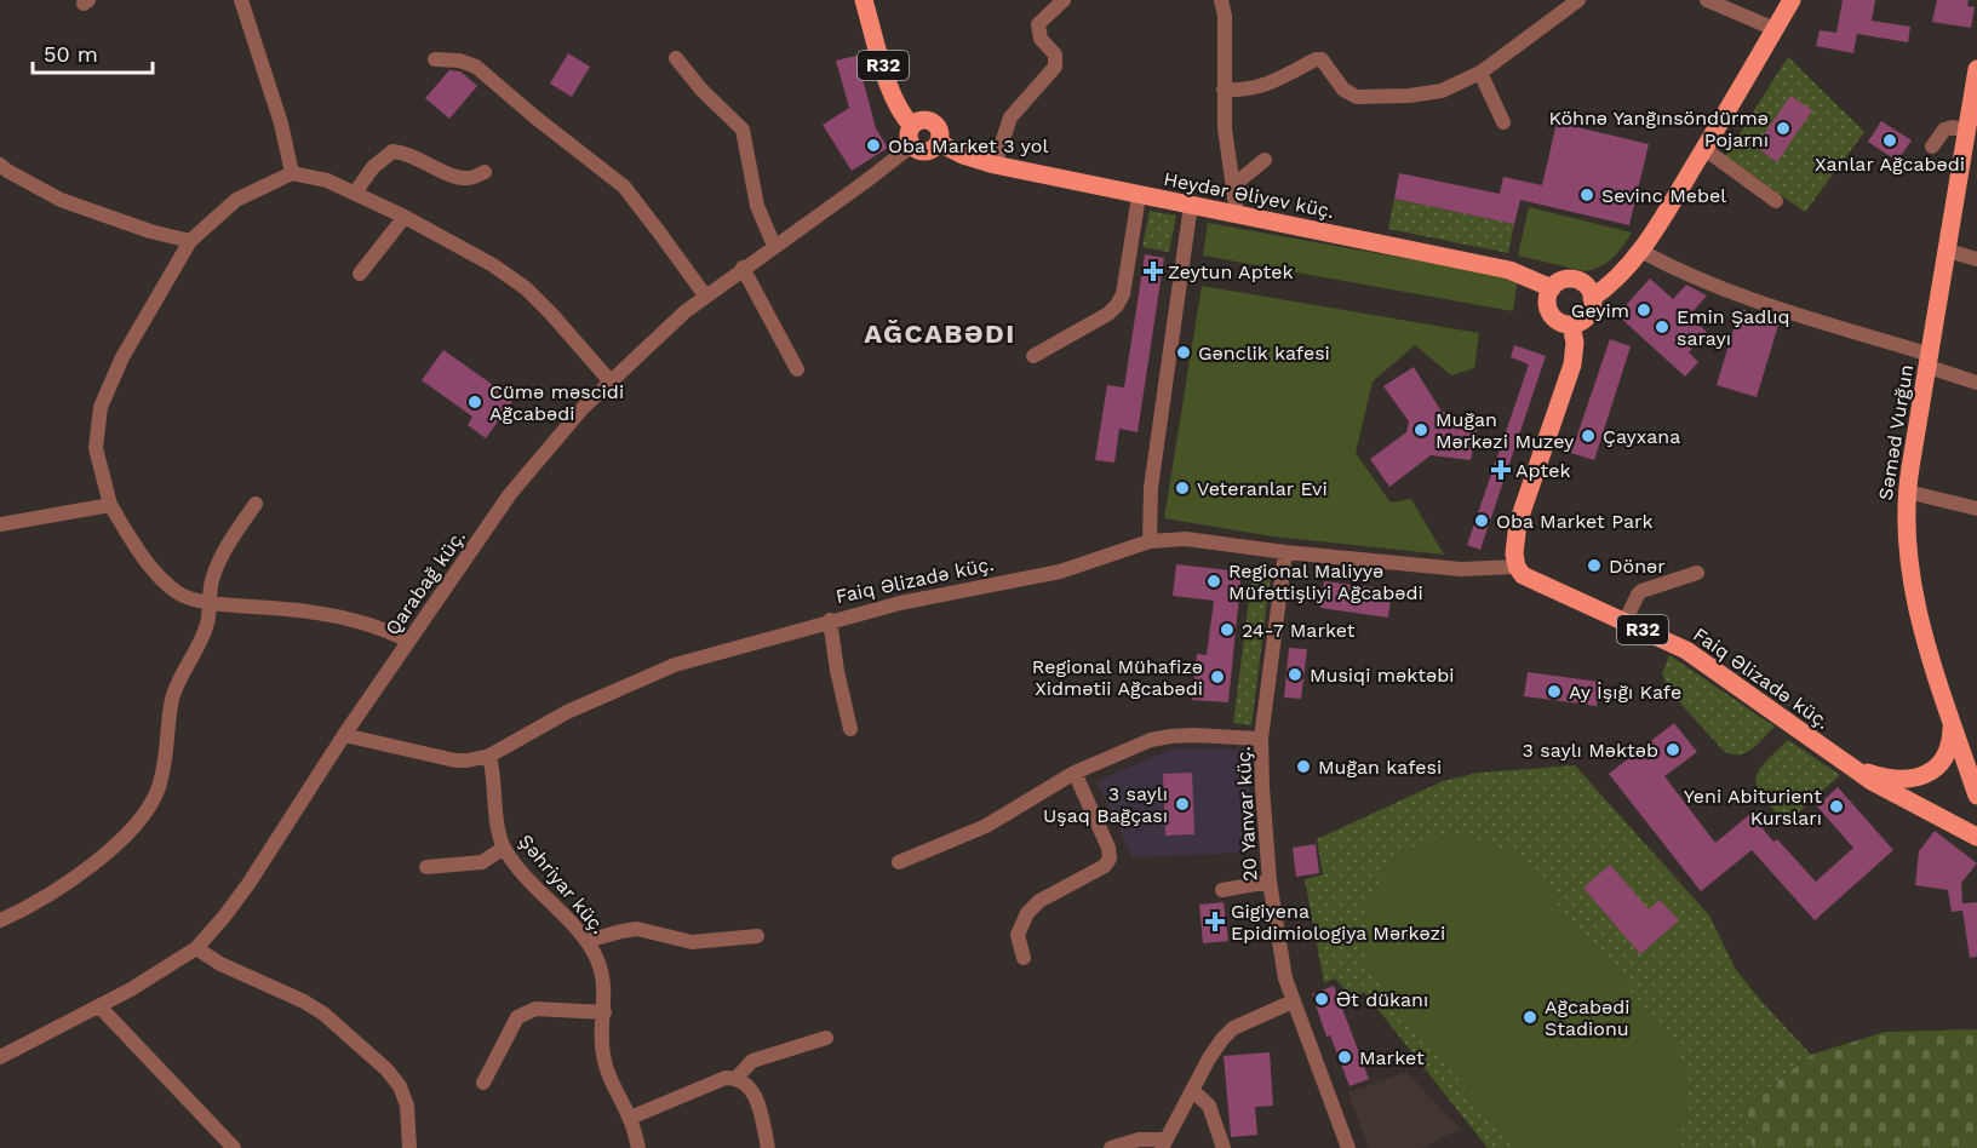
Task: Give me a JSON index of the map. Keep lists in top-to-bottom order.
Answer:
{
  "streets": {
    "main road": [
      "R32",
      "Heydər Əliyev küç.",
      "Səməd Vurğun",
      "Faiq Əlizadə küç."
    ],
    "street": ["Qarabağ küç.", "20 Yanvar küç.", "Şəhriyar küç."]
  },
  "crossings": [
    ["R32", "Heydər Əliyev küç."],
    ["R32", "Qarabağ küç."],
    ["Heydər Əliyev küç.", "Qarabağ küç."],
    ["Faiq Əlizadə küç.", "Qarabağ küç."],
    ["Faiq Əlizadə küç.", "20 Yanvar küç."],
    ["Faiq Əlizadə küç.", "Şəhriyar küç."]
  ],
  "districts": ["AĞCABƏDI"],
  "places": {
    "other": [
      "Köhnə Yanğınsöndürmə Pojarnı",
      "Xanlar Ağcabədi",
      "Oba Market 3 yol",
      "Sevinc Mebel",
      "Geyim",
      "Emin Şadlıq sarayı",
      "Gənclik kafesi",
      "Cümə məscidi Ağcabədi",
      "Muğan Mərkəzi Muzey",
      "Çayxana",
      "Veteranlar Evi",
      "Oba Market Park",
      "Dönər",
      "Regional Maliyyə Müfəttişliyi Ağcabədi",
      "24-7 Market",
      "Musiqi məktəbi",
      "Regional Mühafizə Xidmətii Ağcabədi",
      "Ay İşığı Kafe",
      "3 saylı Məktəb",
      "Muğan kafesi",
      "3 saylı Uşaq Bağçası",
      "Yeni Abiturient Kursları",
      "Әt dükanı",
      "Ağcabədi Stadionu",
      "Market"
    ],
    "health": ["Zeytun Aptek", "Aptek", "Gigiyena Epidimiologiya Mərkəzi"]
  },
  "scale_bar": "50 m"
}
